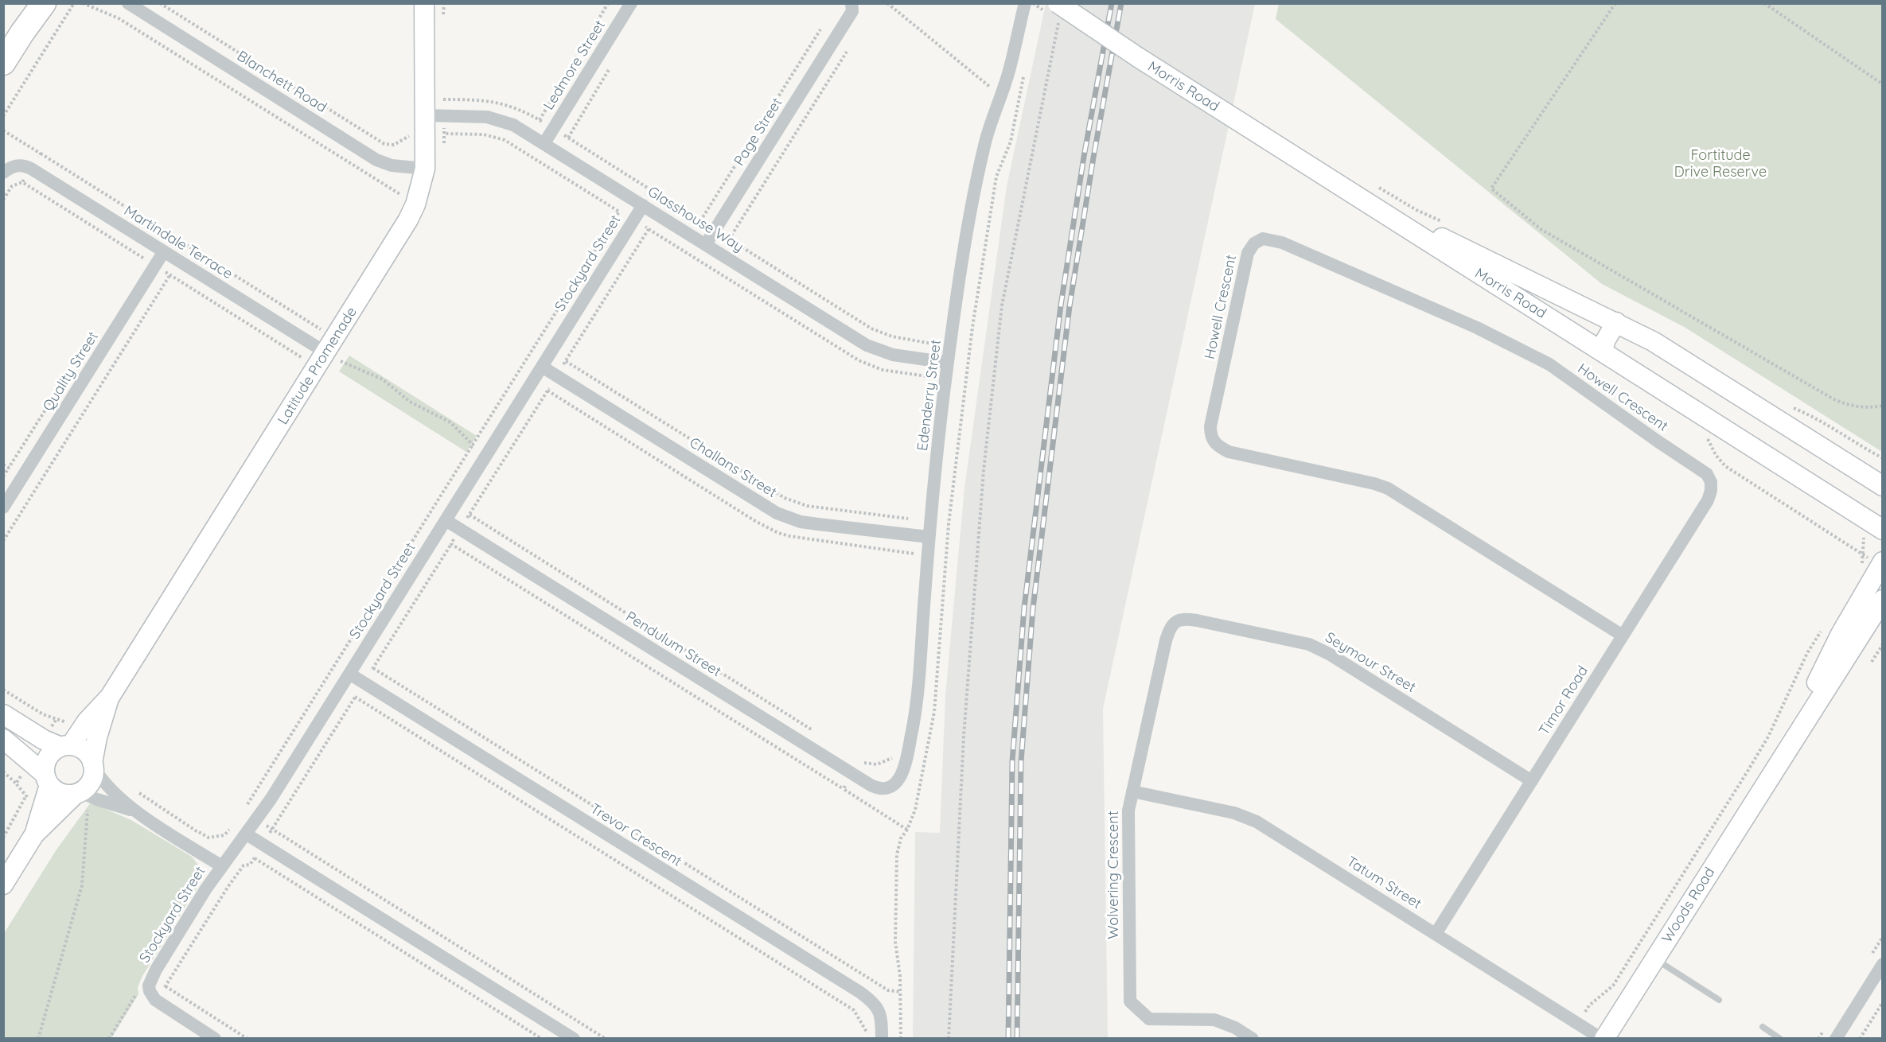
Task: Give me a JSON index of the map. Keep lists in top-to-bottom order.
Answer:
{
  "streets": {
    "street": [
      "Ledmore Street",
      "Blanchett Road",
      "Morris Road",
      "Page Street",
      "Glasshouse Way",
      "Martindale Terrace",
      "Stockyard Street",
      "Howell Crescent",
      "Latitude Promenade",
      "Quality Street",
      "Edenderry Street",
      "Challans Street",
      "Pendulum Street",
      "Seymour Street",
      "Timor Road",
      "Trevor Crescent",
      "Wolvering Crescent",
      "Tatum Street",
      "Woods Road"
    ]
  },
  "crossings": [
    ["Ledmore Street", "Glasshouse Way"],
    ["Blanchett Road", "Latitude Promenade"],
    ["Page Street", "Glasshouse Way"],
    ["Glasshouse Way", "Stockyard Street"],
    ["Glasshouse Way", "Latitude Promenade"],
    ["Glasshouse Way", "Edenderry Street"],
    ["Martindale Terrace", "Latitude Promenade"],
    ["Martindale Terrace", "Quality Street"],
    ["Stockyard Street", "Challans Street"],
    ["Stockyard Street", "Pendulum Street"],
    ["Stockyard Street", "Trevor Crescent"],
    ["Howell Crescent", "Timor Road"],
    ["Edenderry Street", "Challans Street"],
    ["Edenderry Street", "Pendulum Street"],
    ["Seymour Street", "Timor Road"],
    ["Seymour Street", "Wolvering Crescent"],
    ["Timor Road", "Tatum Street"],
    ["Wolvering Crescent", "Tatum Street"],
    ["Tatum Street", "Woods Road"]
  ],
  "parks": ["Fortitude Drive Reserve"]
}
